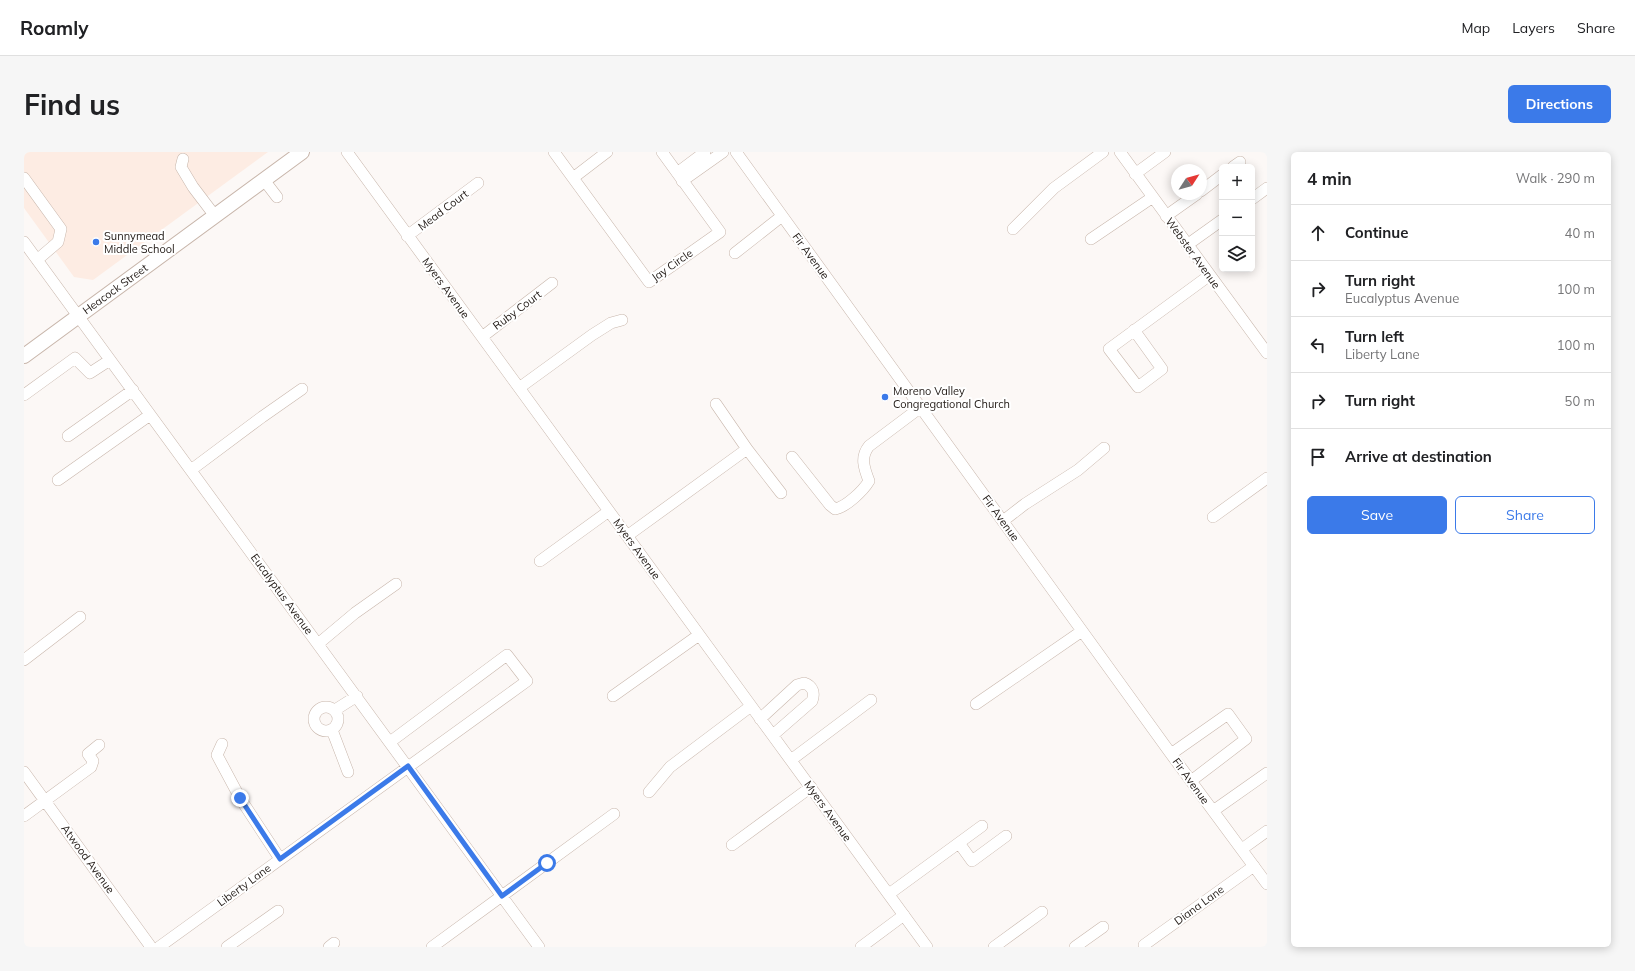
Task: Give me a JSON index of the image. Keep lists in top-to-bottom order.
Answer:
{
  "streets": {
    "main road": ["Heacock Street"],
    "street": [
      "Mead Court",
      "Webster Avenue",
      "Fir Avenue",
      "Jay Circle",
      "Myers Avenue",
      "Ruby Court",
      "Eucalyptus Avenue",
      "Atwood Avenue",
      "Liberty Lane",
      "Diana Lane"
    ]
  },
  "crossings": [
    ["Mead Court", "Myers Avenue"],
    ["Fir Avenue", "Diana Lane"],
    ["Myers Avenue", "Ruby Court"],
    ["Heacock Street", "Eucalyptus Avenue"],
    ["Eucalyptus Avenue", "Liberty Lane"]
  ],
  "places": ["Sunnymead Middle School", "Moreno Valley Congregational Church"],
  "north": "top right",
  "page": {
    "header": "Roamly",
    "nav": ["Map", "Layers", "Share"],
    "buttons": [
      "Directions",
      ["Save", "Share"]
    ],
    "title": "Find us",
    "heading": ["4 min", "Walk · 290 m"],
    "map_buttons": ["+", "−"],
    "list": [
      ["Continue", "40 m"],
      ["Turn right", "Eucalyptus Avenue", "100 m"],
      ["Turn left", "Liberty Lane", "100 m"],
      ["Turn right", "50 m"],
      "Arrive at destination"
    ]
  }
}
